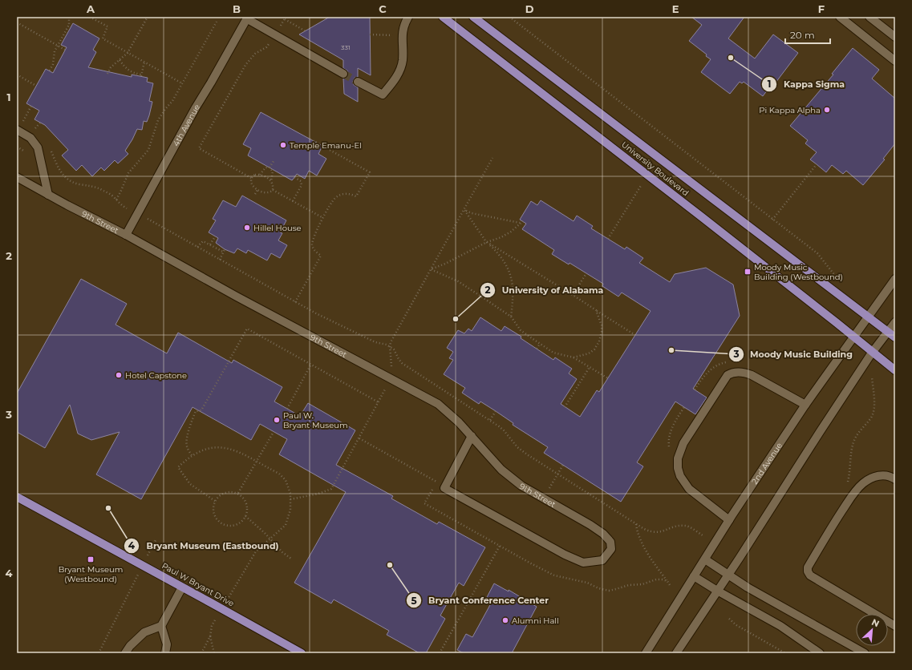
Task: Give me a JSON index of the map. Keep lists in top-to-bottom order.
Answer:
{
  "streets": {
    "main road": ["University Boulevard", "Paul W Bryant Drive"],
    "street": ["4th Avenue", "9th Street", "2nd Avenue"]
  },
  "crossings": [
    ["4th Avenue", "9th Street"],
    ["University Boulevard", "2nd Avenue"]
  ],
  "places": {
    "other": [
      "Kappa Sigma",
      "Pi Kappa Alpha",
      "Temple Emanu-El",
      "Hillel House",
      "University of Alabama",
      "Moody Music Building",
      "Hotel Capstone",
      "Paul W. Bryant Museum",
      "Bryant Museum (Eastbound)",
      "Bryant Conference Center",
      "Alumni Hall"
    ],
    "transit": ["Moody Music Building (Westbound)", "Bryant Museum (Westbound)"]
  },
  "house_numbers": ["331"],
  "scale_bar": "20 m",
  "north": "top right",
  "grid": {
    "columns": [
      "A",
      "B",
      "C",
      "D",
      "E",
      "F"
    ],
    "rows": [
      "1",
      "2",
      "3",
      "4"
    ]
  }
}
